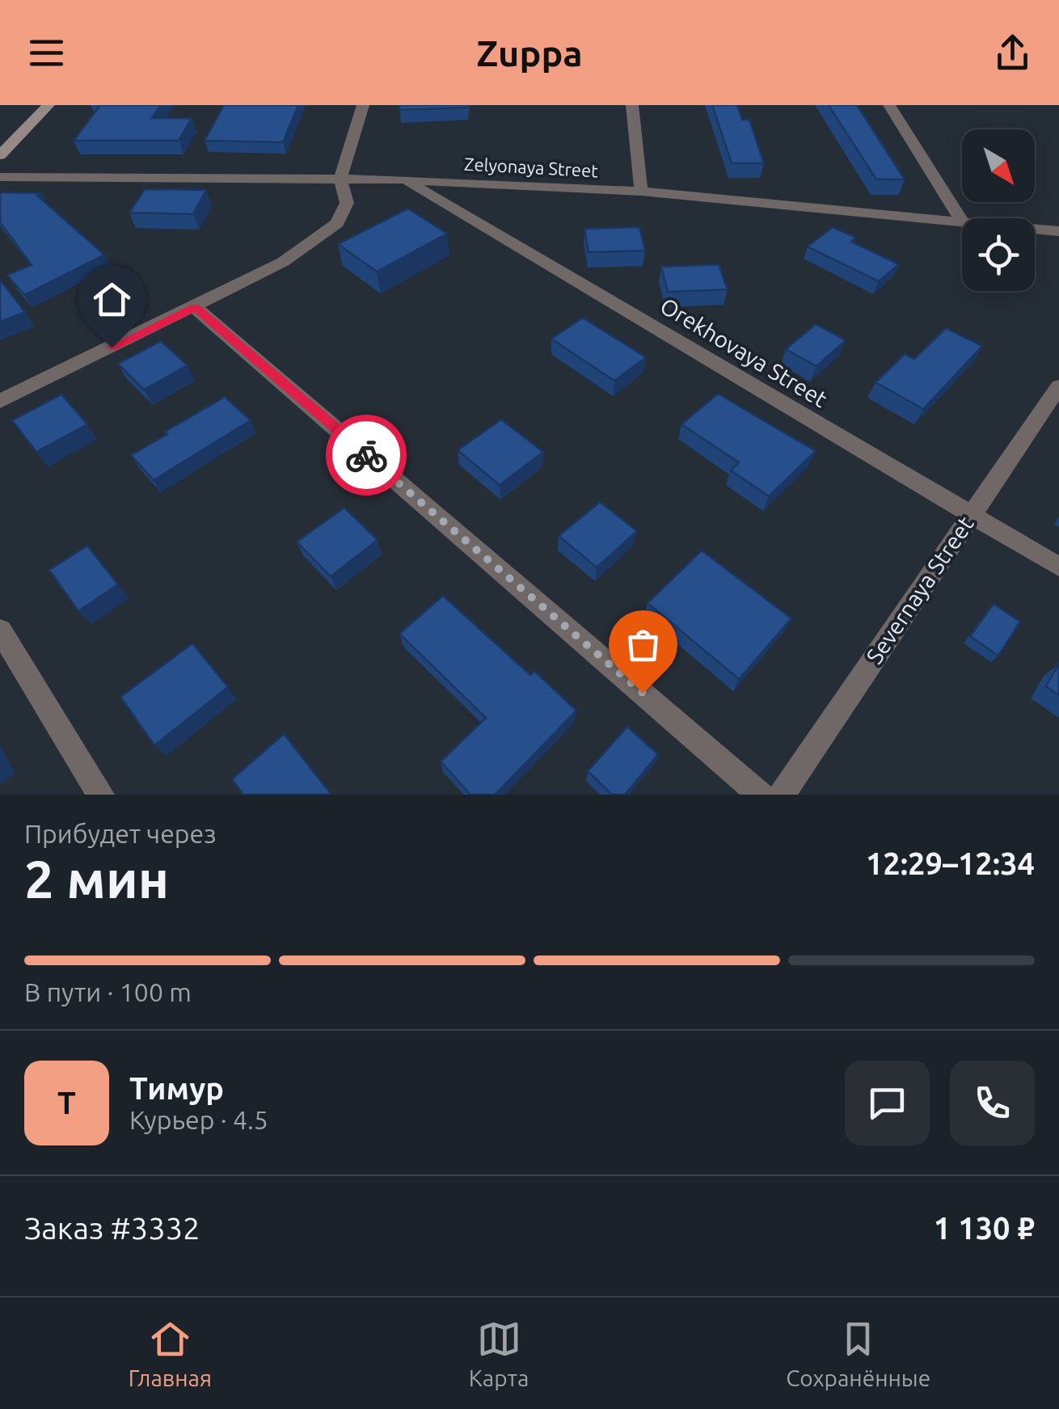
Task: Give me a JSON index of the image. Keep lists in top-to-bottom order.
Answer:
{
  "streets": {
    "street": ["Zelyonaya Street", "Orekhovaya Street", "Severnaya Street"]
  },
  "crossings": [
    ["Zelyonaya Street", "Orekhovaya Street"],
    ["Orekhovaya Street", "Severnaya Street"]
  ],
  "north": "bottom right",
  "page": {
    "header": "Zuppa",
    "heading": ["2 мин", "Прибудет через", "12:29–12:34"],
    "panel": [
      "Тимур",
      "Курьер · 4.5",
      "Заказ #3332",
      "1 130 ₽"
    ],
    "bar": "В пути · 100 m",
    "round": "Т",
    "tabs": ["Главная", "Карта", "Сохранённые"]
  }
}
